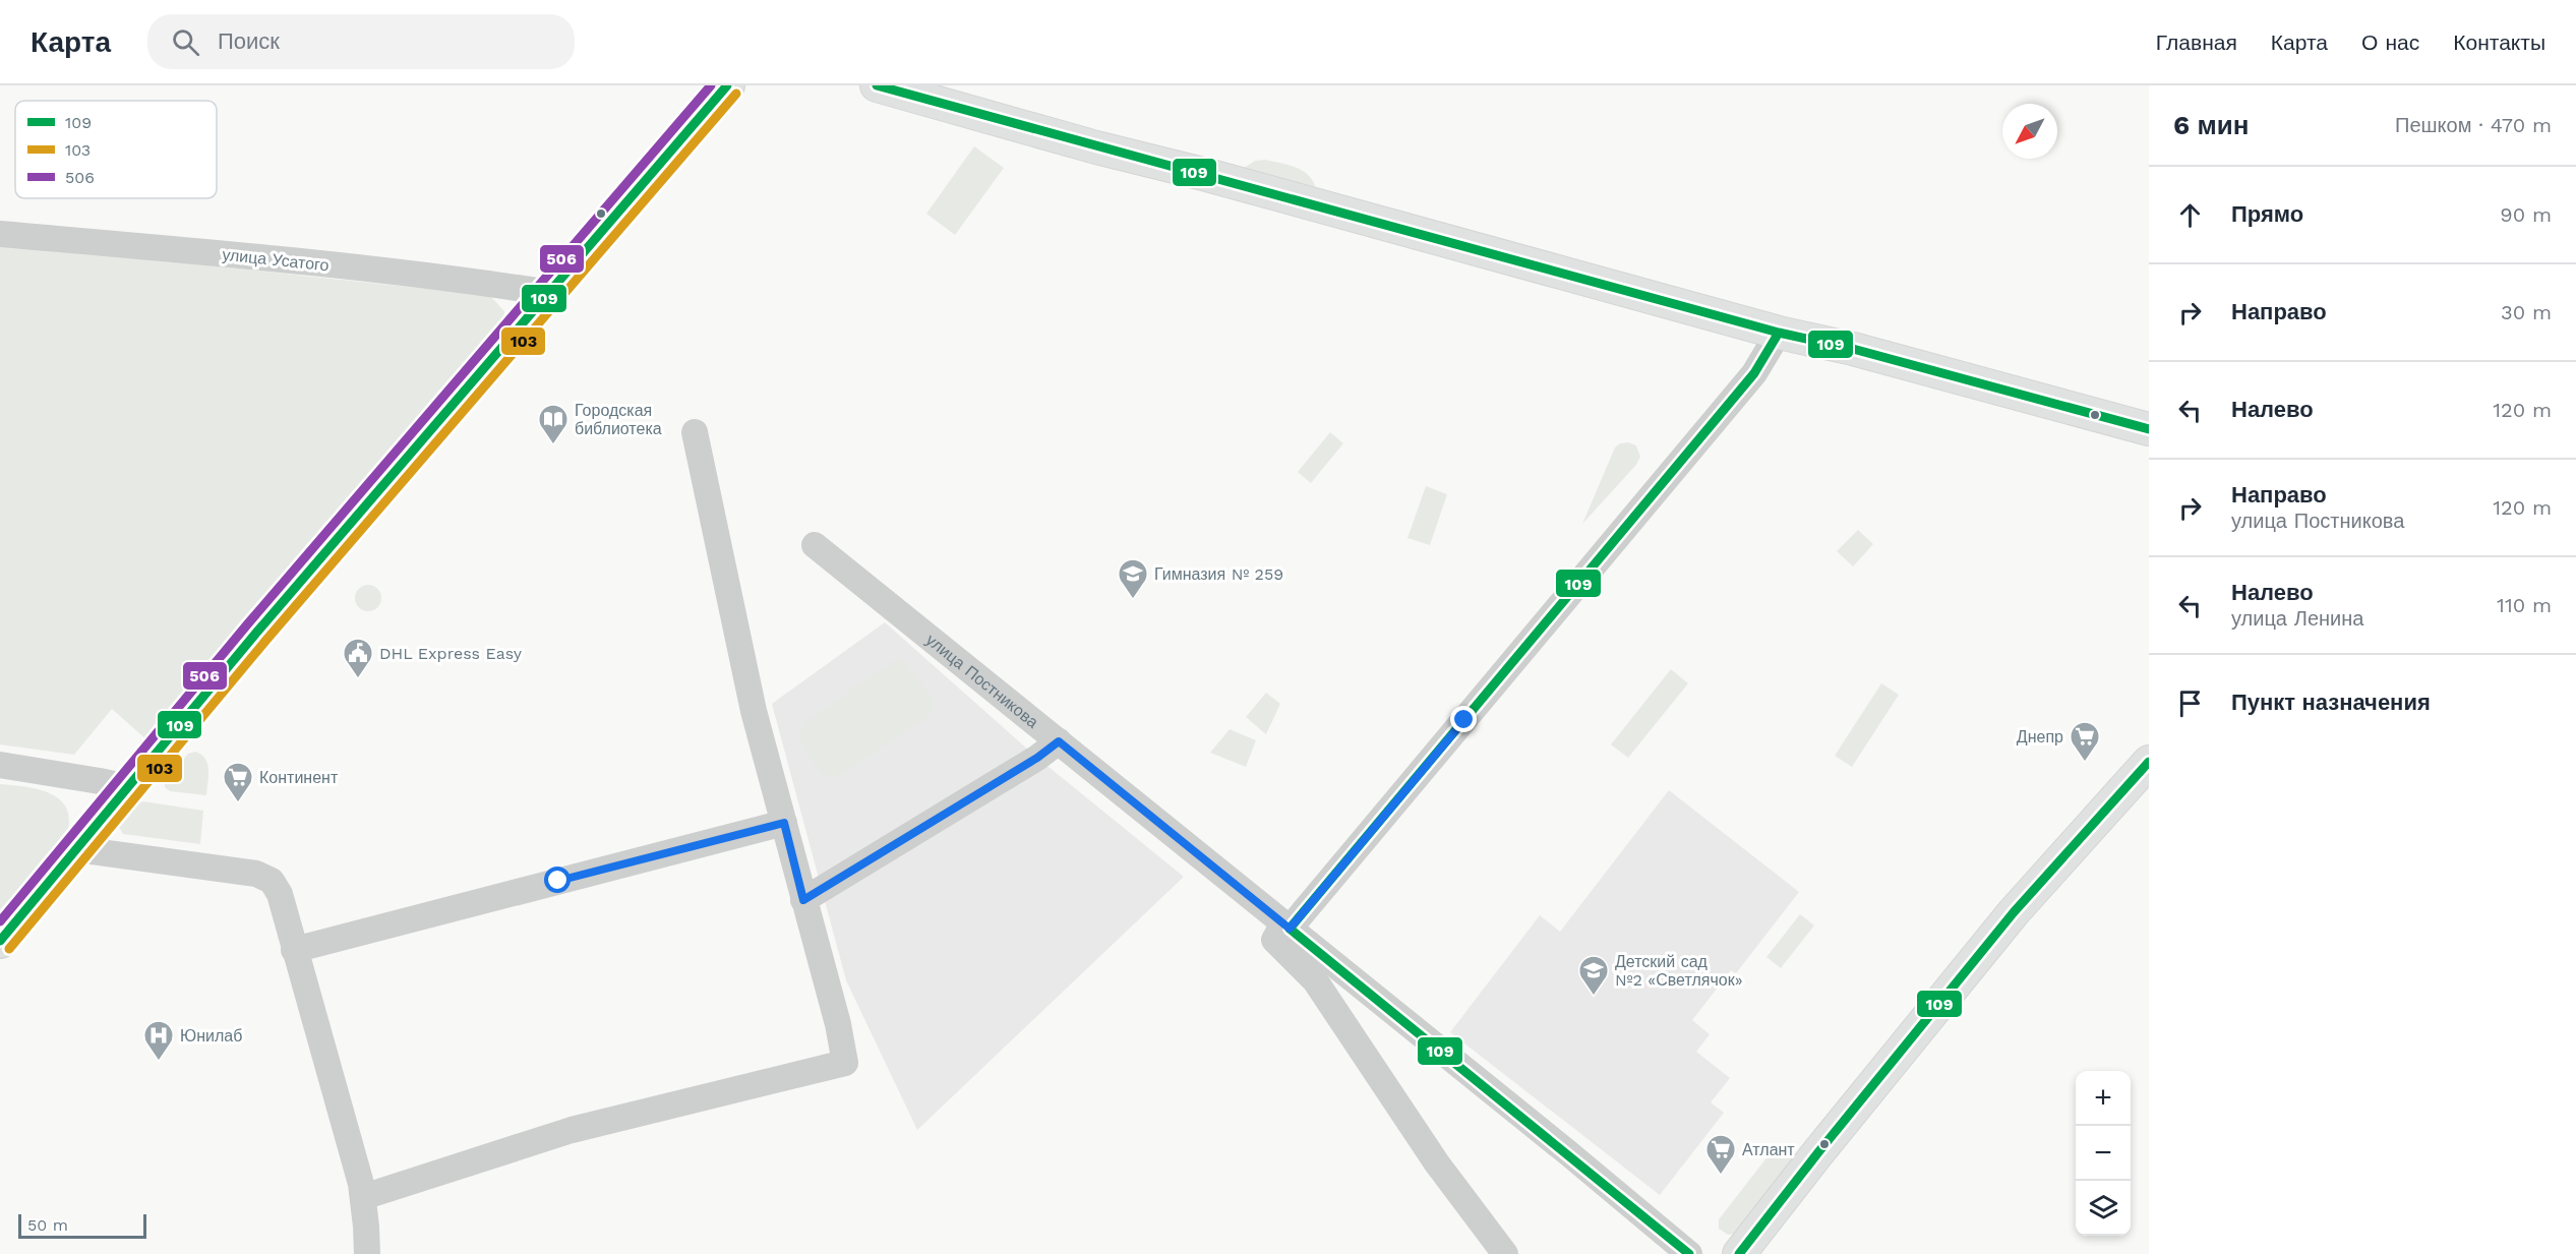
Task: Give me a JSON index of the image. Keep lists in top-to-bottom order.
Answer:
{
  "streets": {
    "street": ["улица Усатого", "улица Постникова"]
  },
  "places": {
    "library": ["Городская библиотека"],
    "school or university": ["Гимназия № 259", "Детский сад №2 «Светлячок»"],
    "public building": ["DHL Express Easy"],
    "supermarket": ["Днепр", "Континент", "Атлант"],
    "hospital": ["Юнилаб"]
  },
  "lines": ["transit line 109", "transit line 506", "transit line 103"],
  "legend": ["109", "103", "506"],
  "scale_bar": "50 m",
  "north": "bottom left",
  "page": {
    "header": "Карта",
    "search": "Поиск",
    "nav": [
      "Главная",
      "Карта",
      "О нас",
      "Контакты"
    ],
    "heading": ["6 мин", "Пешком · 470 m"],
    "list": [
      ["Прямо", "90 m"],
      ["Направо", "30 m"],
      ["Налево", "120 m"],
      ["Направо", "улица Постникова", "120 m"],
      ["Налево", "улица Ленина", "110 m"],
      "Пункт назначения"
    ],
    "map_buttons": ["+", "−"],
    "scale": "50 m"
  }
}
